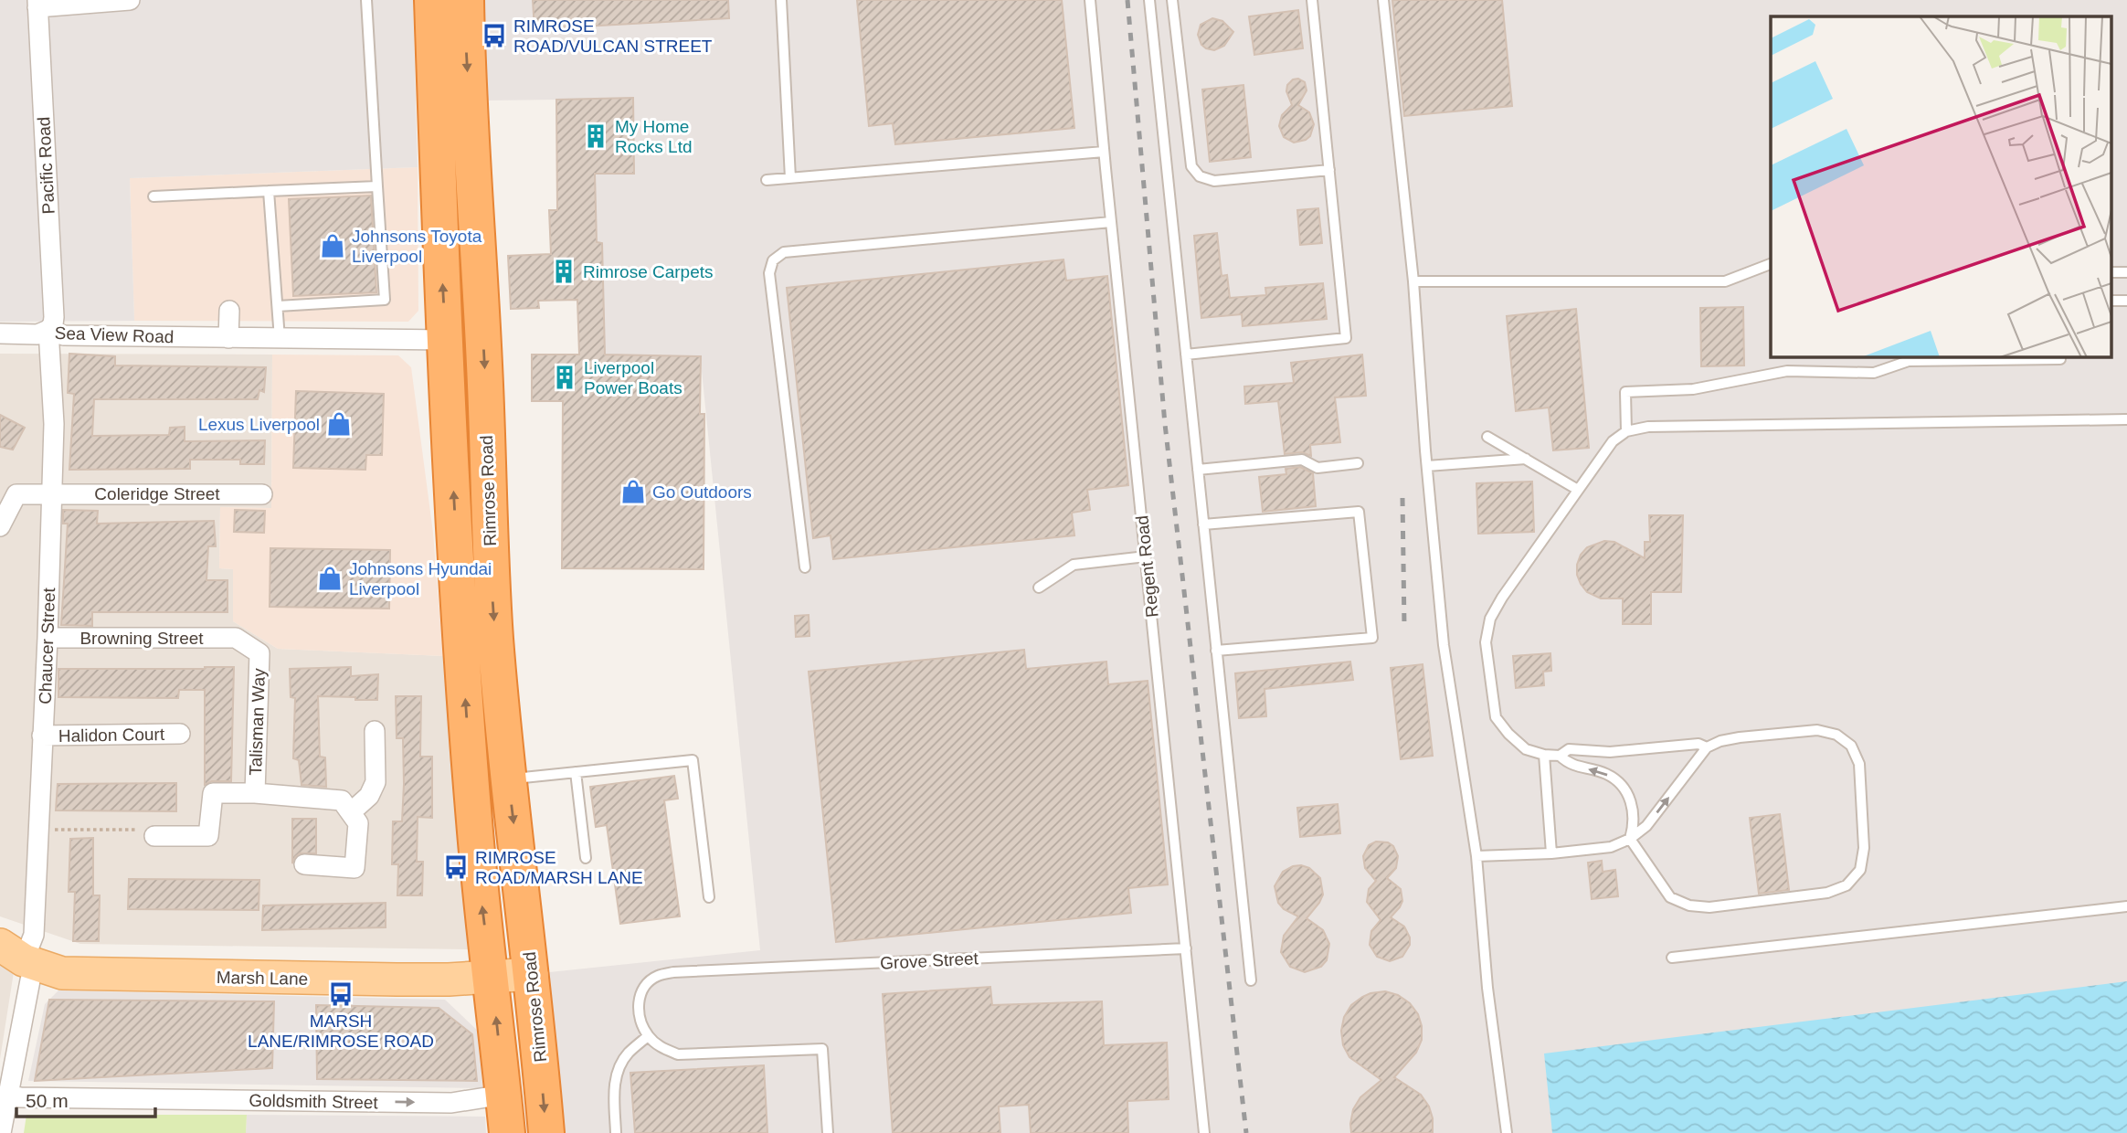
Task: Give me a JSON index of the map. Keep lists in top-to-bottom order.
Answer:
{
  "streets": {
    "highway": ["Rimrose Road"],
    "main road": ["Marsh Lane"],
    "street": [
      "Pacific Road",
      "Sea View Road",
      "Coleridge Street",
      "Browning Street",
      "Chaucer Street",
      "Talisman Way",
      "Halidon Court",
      "Goldsmith Street"
    ],
    "lane": ["Regent Road", "Grove Street"]
  },
  "crossings": [
    ["Pacific Road", "Sea View Road"],
    ["Pacific Road", "Chaucer Street"],
    ["Sea View Road", "Rimrose Road"],
    ["Sea View Road", "Chaucer Street"],
    ["Rimrose Road", "Marsh Lane"],
    ["Rimrose Road", "Goldsmith Street"],
    ["Coleridge Street", "Chaucer Street"],
    ["Regent Road", "Grove Street"],
    ["Browning Street", "Chaucer Street"],
    ["Browning Street", "Talisman Way"],
    ["Chaucer Street", "Halidon Court"],
    ["Chaucer Street", "Marsh Lane"],
    ["Chaucer Street", "Goldsmith Street"]
  ],
  "one_way": ["Goldsmith Street"],
  "places": {
    "bus stop": ["RIMROSE ROAD/VULCAN STREET", "RIMROSE ROAD/MARSH LANE", "MARSH LANE/RIMROSE ROAD"],
    "building": ["My Home Rocks Ltd", "Rimrose Carpets", "Liverpool Power Boats"],
    "shop": [
      "Johnsons Toyota Liverpool",
      "Lexus Liverpool",
      "Go Outdoors",
      "Johnsons Hyundai Liverpool"
    ]
  },
  "scale_bar": "50 m"
}
